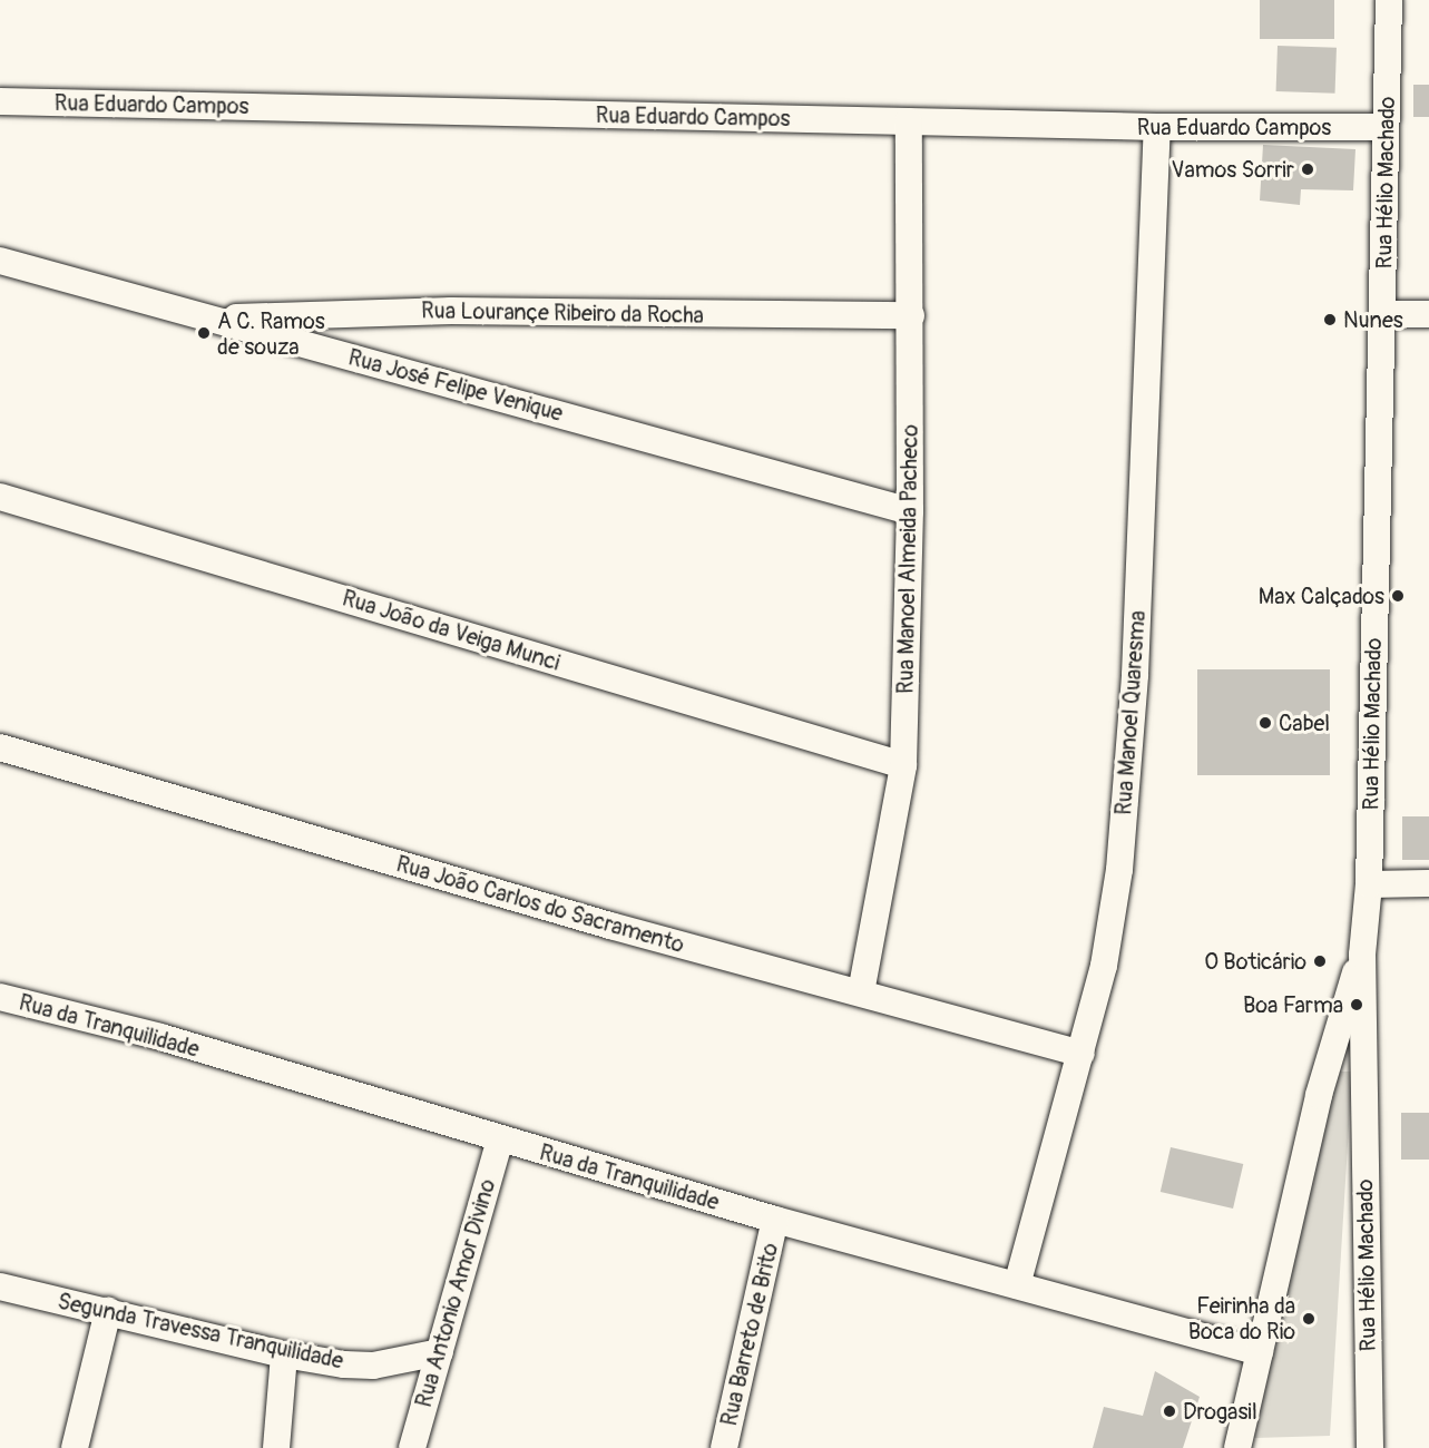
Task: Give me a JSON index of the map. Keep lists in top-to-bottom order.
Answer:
{
  "streets": {
    "street": [
      "Rua Eduardo Campos",
      "Rua Hélio Machado",
      "Rua Lourançe Ribeiro da Rocha",
      "Rua José Felipe Venique",
      "Rua Manoel Almeida Pacheco",
      "Rua João da Veiga Munci",
      "Rua Manoel Quaresma",
      "Rua João Carlos do Sacramento",
      "Rua da Tranquilidade",
      "Rua Antonio Amor Divino",
      "Segunda Travessa Tranquilidade",
      "Rua Barreto de Brito"
    ]
  },
  "crossings": [
    ["Rua Eduardo Campos", "Rua Hélio Machado"],
    ["Rua Eduardo Campos", "Rua Manoel Almeida Pacheco"],
    ["Rua Eduardo Campos", "Rua Manoel Quaresma"],
    ["Rua Lourançe Ribeiro da Rocha", "Rua José Felipe Venique"],
    ["Rua Lourançe Ribeiro da Rocha", "Rua Manoel Almeida Pacheco"],
    ["Rua José Felipe Venique", "Rua Manoel Almeida Pacheco"],
    ["Rua Manoel Almeida Pacheco", "Rua João da Veiga Munci"],
    ["Rua Manoel Almeida Pacheco", "Rua João Carlos do Sacramento"],
    ["Rua Manoel Quaresma", "Rua João Carlos do Sacramento"],
    ["Rua Manoel Quaresma", "Rua da Tranquilidade"],
    ["Rua da Tranquilidade", "Rua Antonio Amor Divino"],
    ["Rua da Tranquilidade", "Rua Barreto de Brito"],
    ["Rua Antonio Amor Divino", "Segunda Travessa Tranquilidade"]
  ],
  "places": [
    "Vamos Sorrir",
    "Nunes",
    "A C. Ramos de souza",
    "Max Calçados",
    "Cabel",
    "O Boticário",
    "Boa Farma",
    "Feirinha da Boca do Rio",
    "Drogasil"
  ]
}
